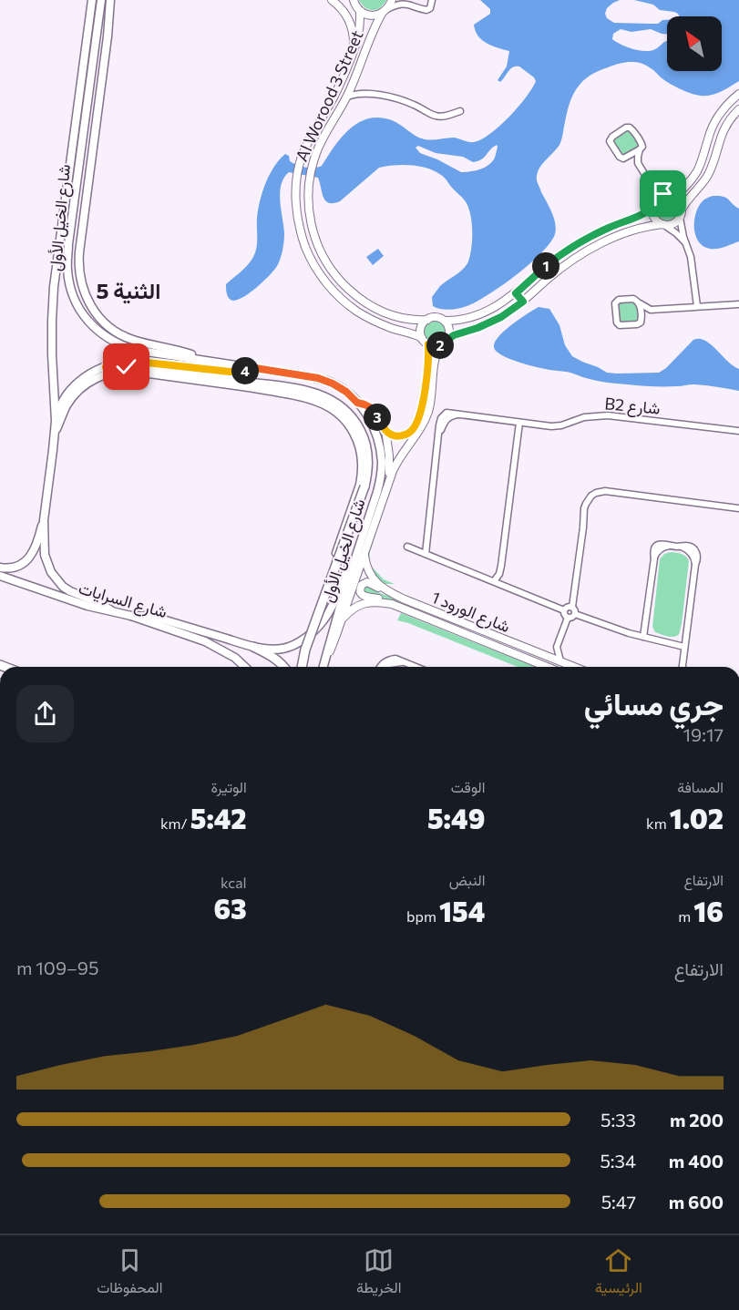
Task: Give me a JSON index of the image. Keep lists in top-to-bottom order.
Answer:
{
  "streets": {
    "main road": ["شارع الخيل الأول", "شارع السرايات"],
    "street": ["Al Worood 3 Street", "B2 شارع", "شارع الورود 1"]
  },
  "crossings": [
    ["شارع الخيل الأول", "شارع السرايات"]
  ],
  "districts": ["الثنية 5"],
  "north": "top left",
  "page": {
    "pins": [
      "1",
      "2",
      "4",
      "3"
    ],
    "heading": ["جري مسائي", "19:17"],
    "stats": [
      ["المسافة", "1.02 km"],
      ["الوقت", "5:49"],
      ["الوتيرة", "5:42 /km"],
      ["الارتفاع", "16 m"],
      ["النبض", "154 bpm"],
      ["kcal", "63"]
    ],
    "chart": ["الارتفاع", "95–109 m"],
    "list": [
      {
        "name": "200 m",
        "note": "5:33"
      },
      {
        "name": "400 m",
        "note": "5:34"
      },
      {
        "name": "600 m",
        "note": "5:47"
      }
    ],
    "tabs": ["الرئيسية", "الخريطة", "المحفوظات"]
  }
}
